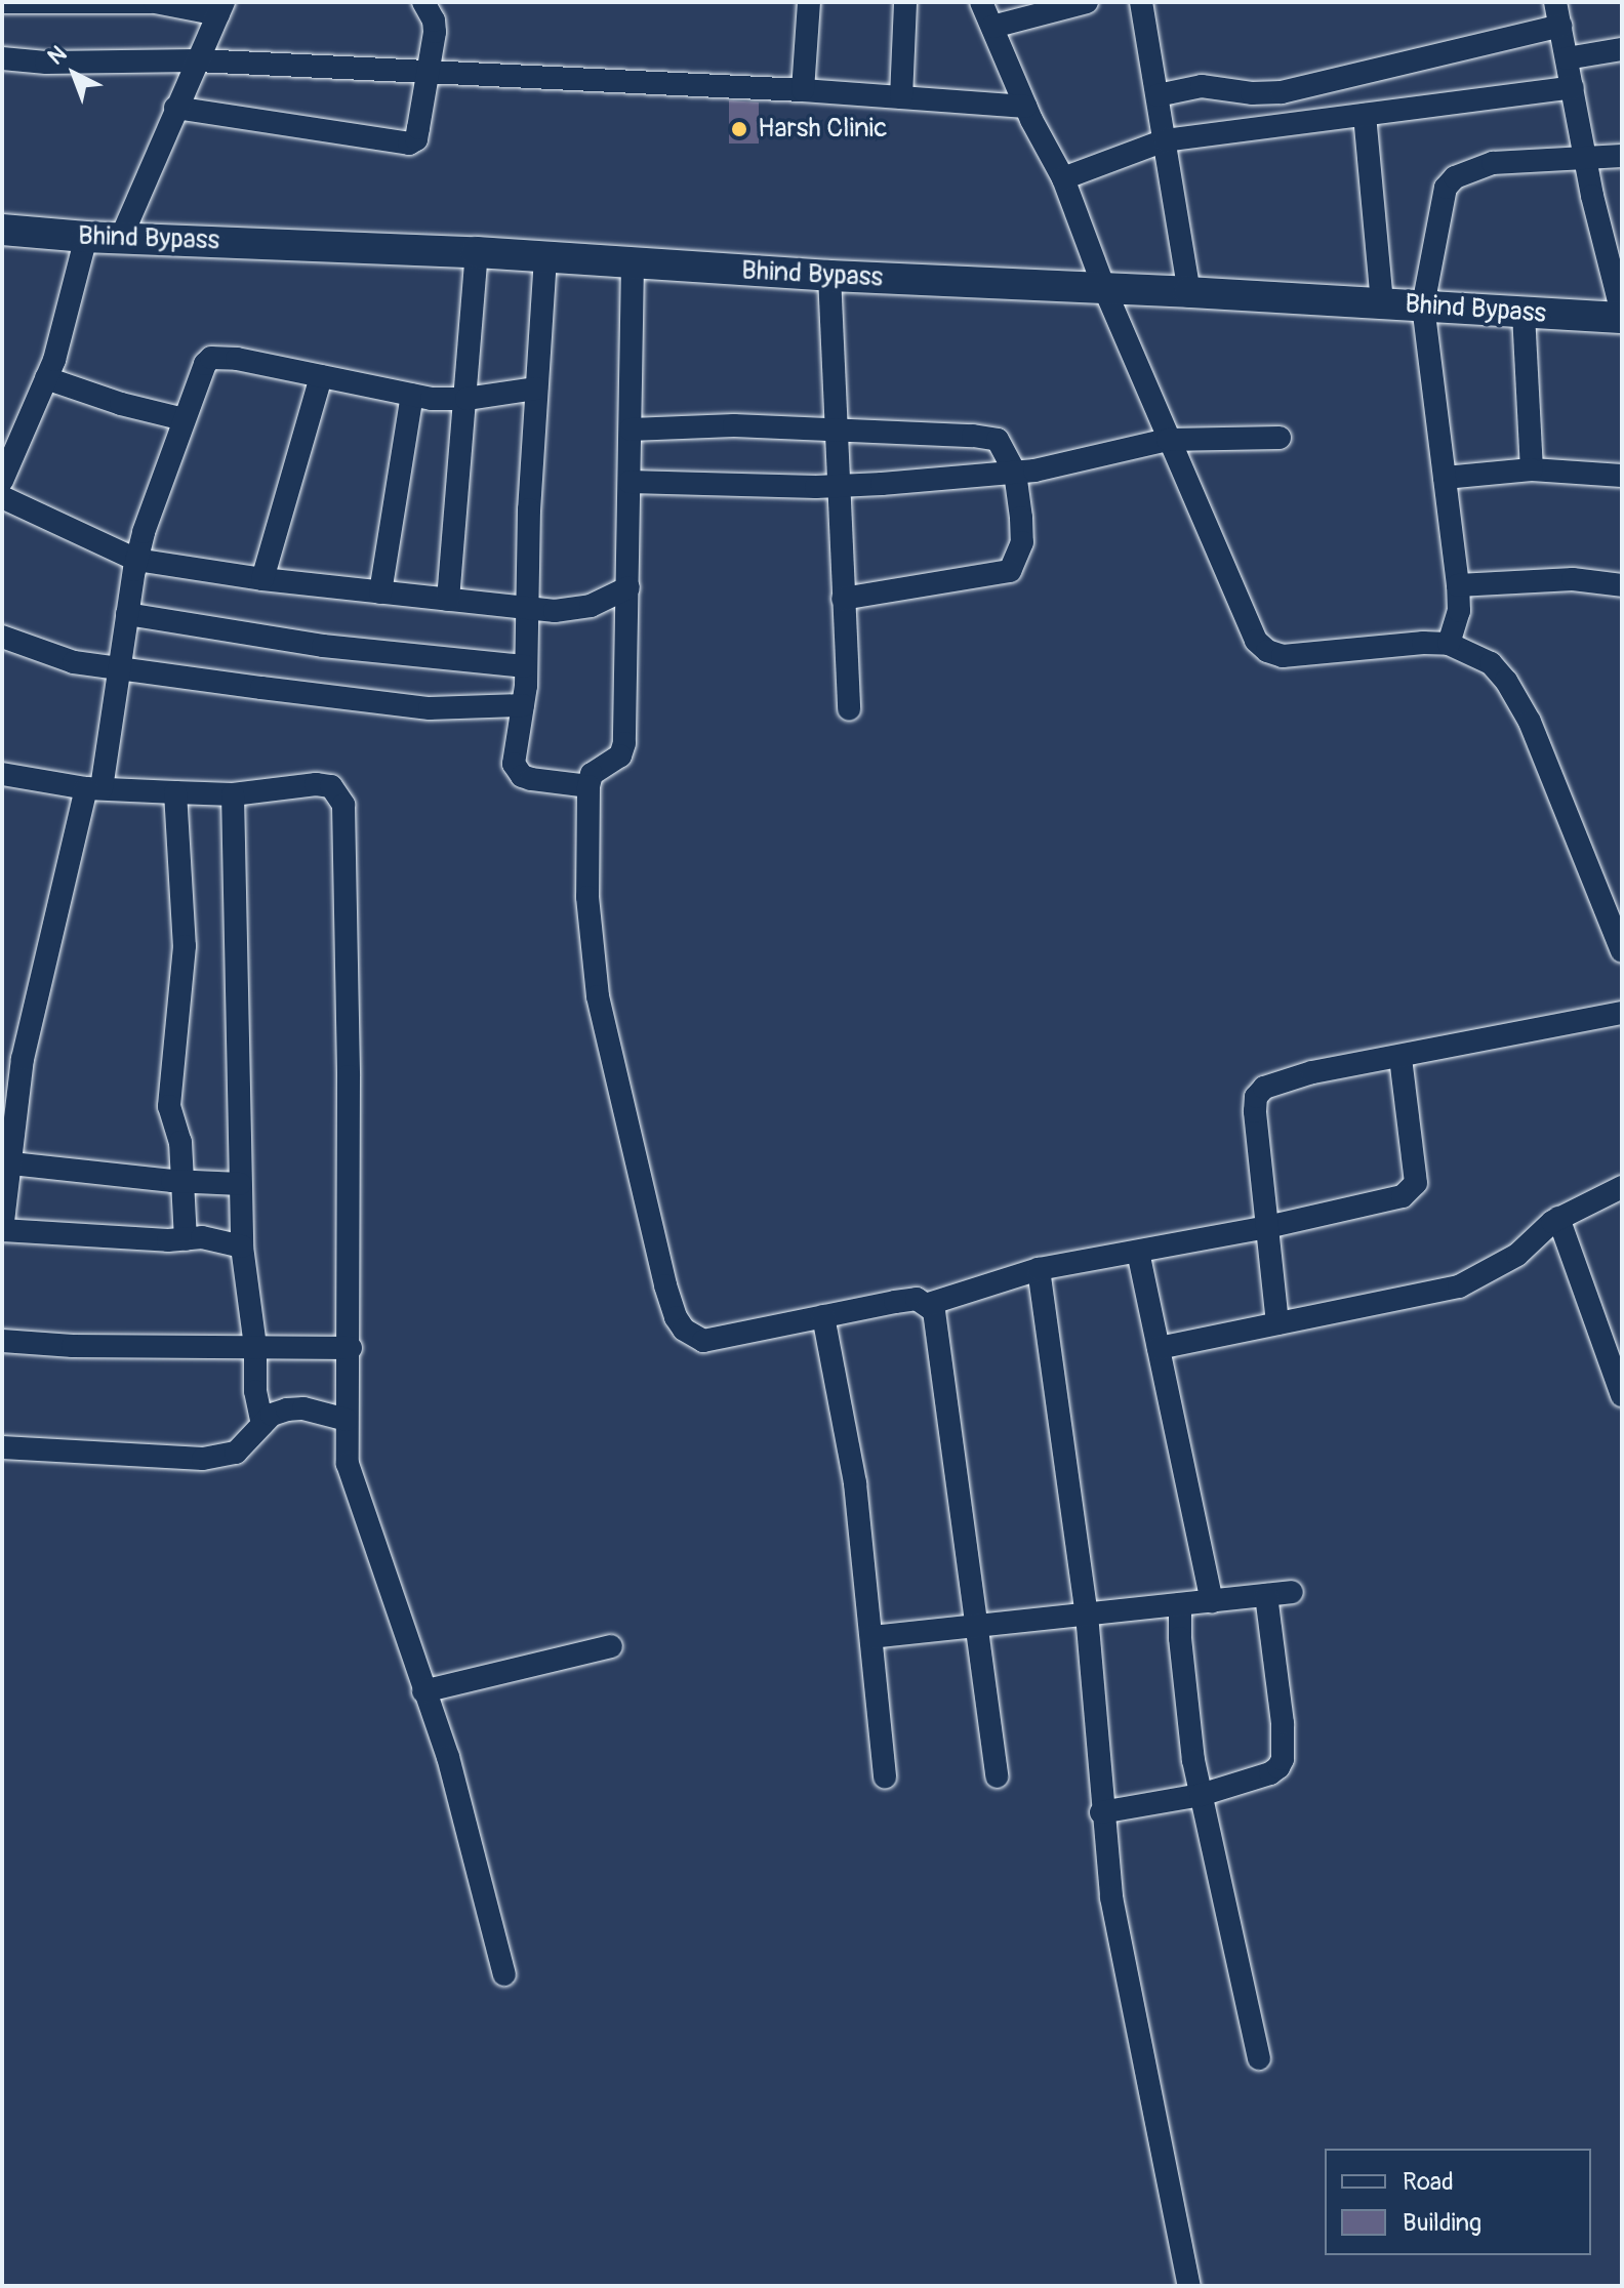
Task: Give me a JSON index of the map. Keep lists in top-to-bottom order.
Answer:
{
  "streets": {
    "street": ["Bhind Bypass"]
  },
  "places": ["Harsh Clinic"],
  "legend": ["Road", "Building"],
  "north": "top left"
}
